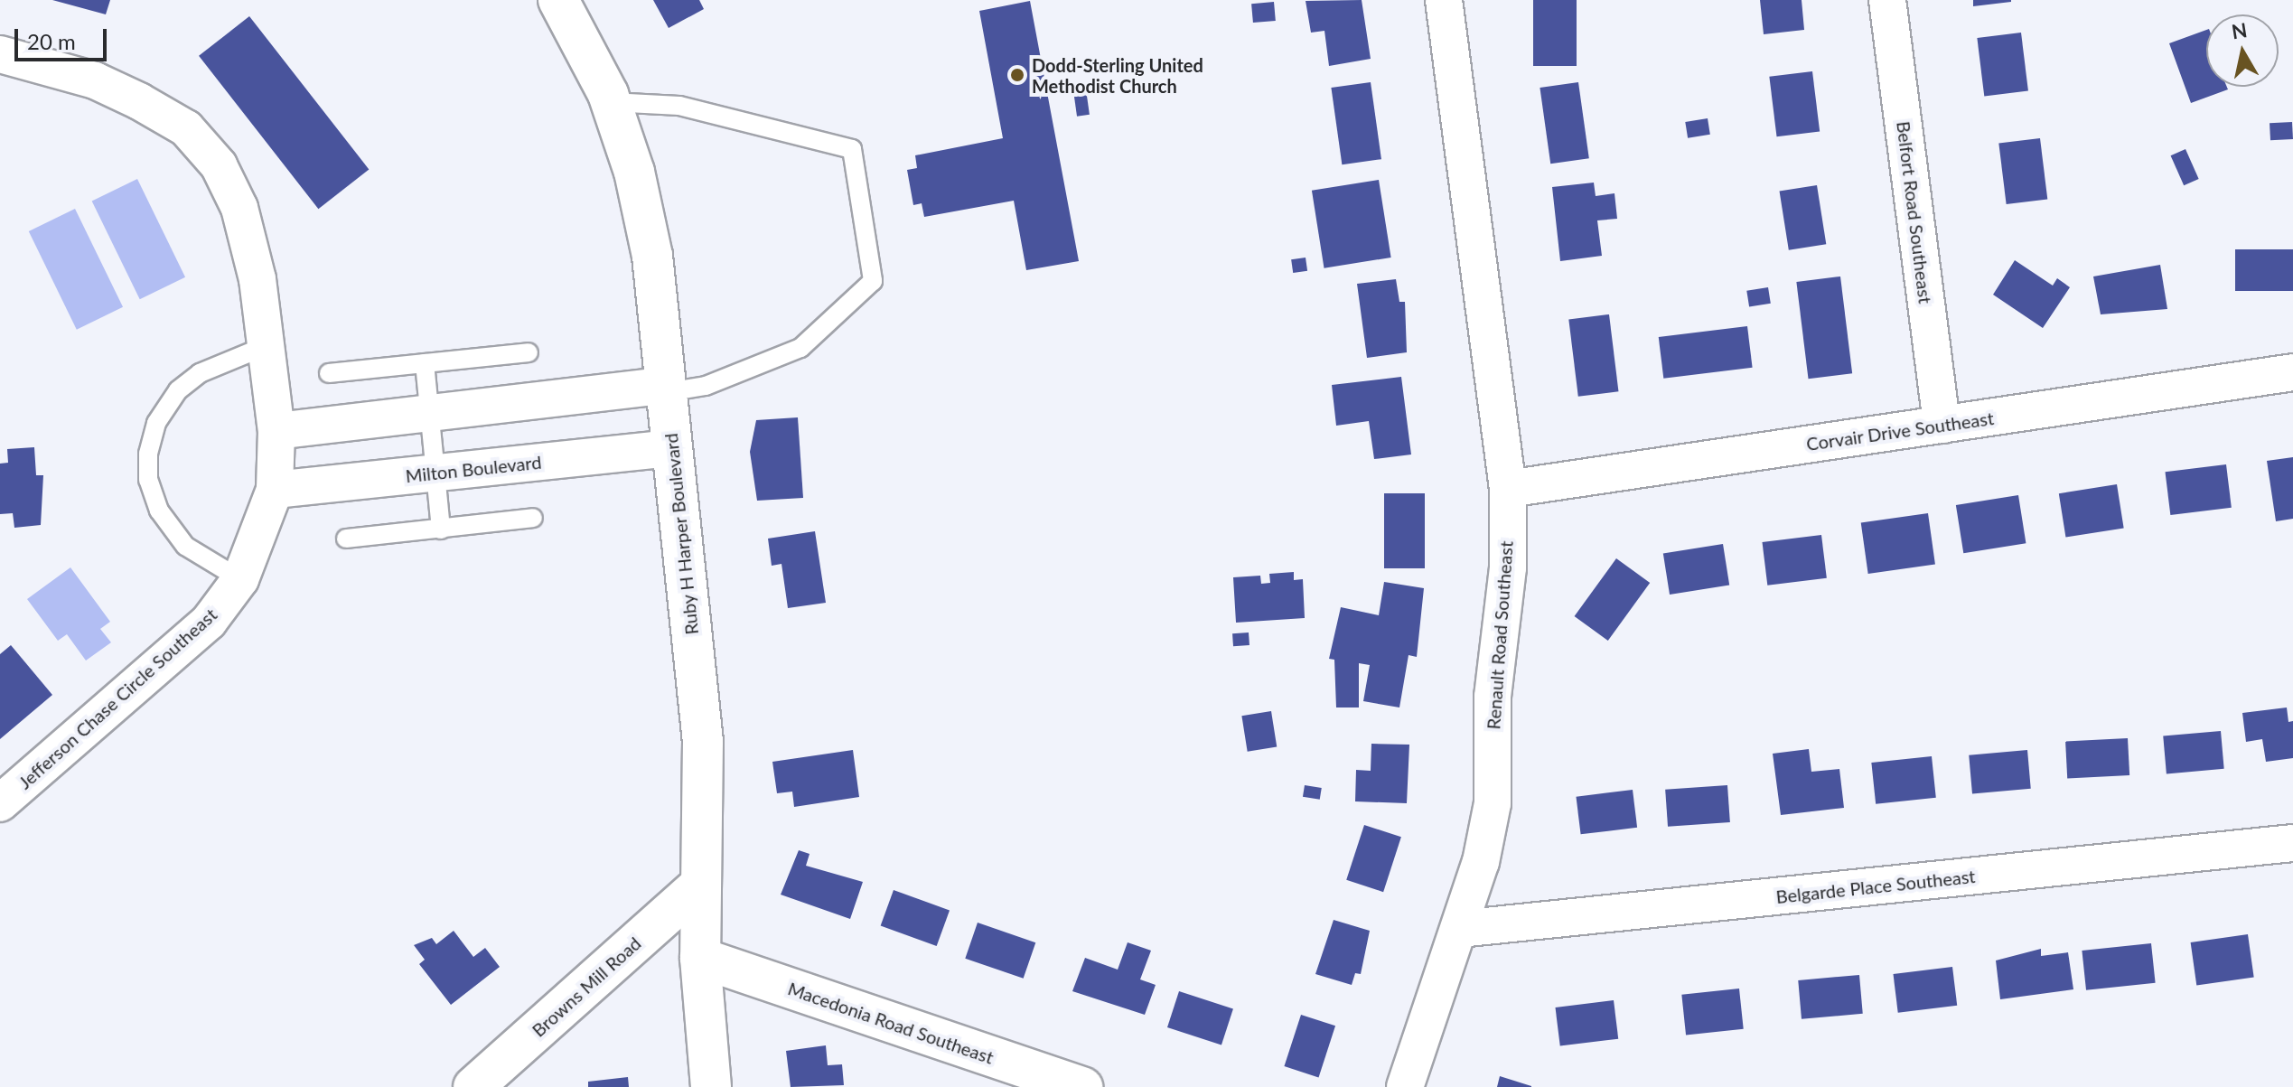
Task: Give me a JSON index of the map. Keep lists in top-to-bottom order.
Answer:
{
  "streets": {
    "street": [
      "Belfort Road Southeast",
      "Corvair Drive Southeast",
      "Milton Boulevard",
      "Ruby H Harper Boulevard",
      "Renault Road Southeast",
      "Jefferson Chase Circle Southeast",
      "Belgarde Place Southeast",
      "Browns Mill Road",
      "Macedonia Road Southeast"
    ]
  },
  "crossings": [
    ["Belfort Road Southeast", "Corvair Drive Southeast"],
    ["Corvair Drive Southeast", "Renault Road Southeast"],
    ["Milton Boulevard", "Ruby H Harper Boulevard"],
    ["Milton Boulevard", "Jefferson Chase Circle Southeast"],
    ["Ruby H Harper Boulevard", "Browns Mill Road"],
    ["Ruby H Harper Boulevard", "Macedonia Road Southeast"],
    ["Renault Road Southeast", "Belgarde Place Southeast"]
  ],
  "places": ["Dodd-Sterling United Methodist Church"],
  "scale_bar": "20 m",
  "north": "top"
}
